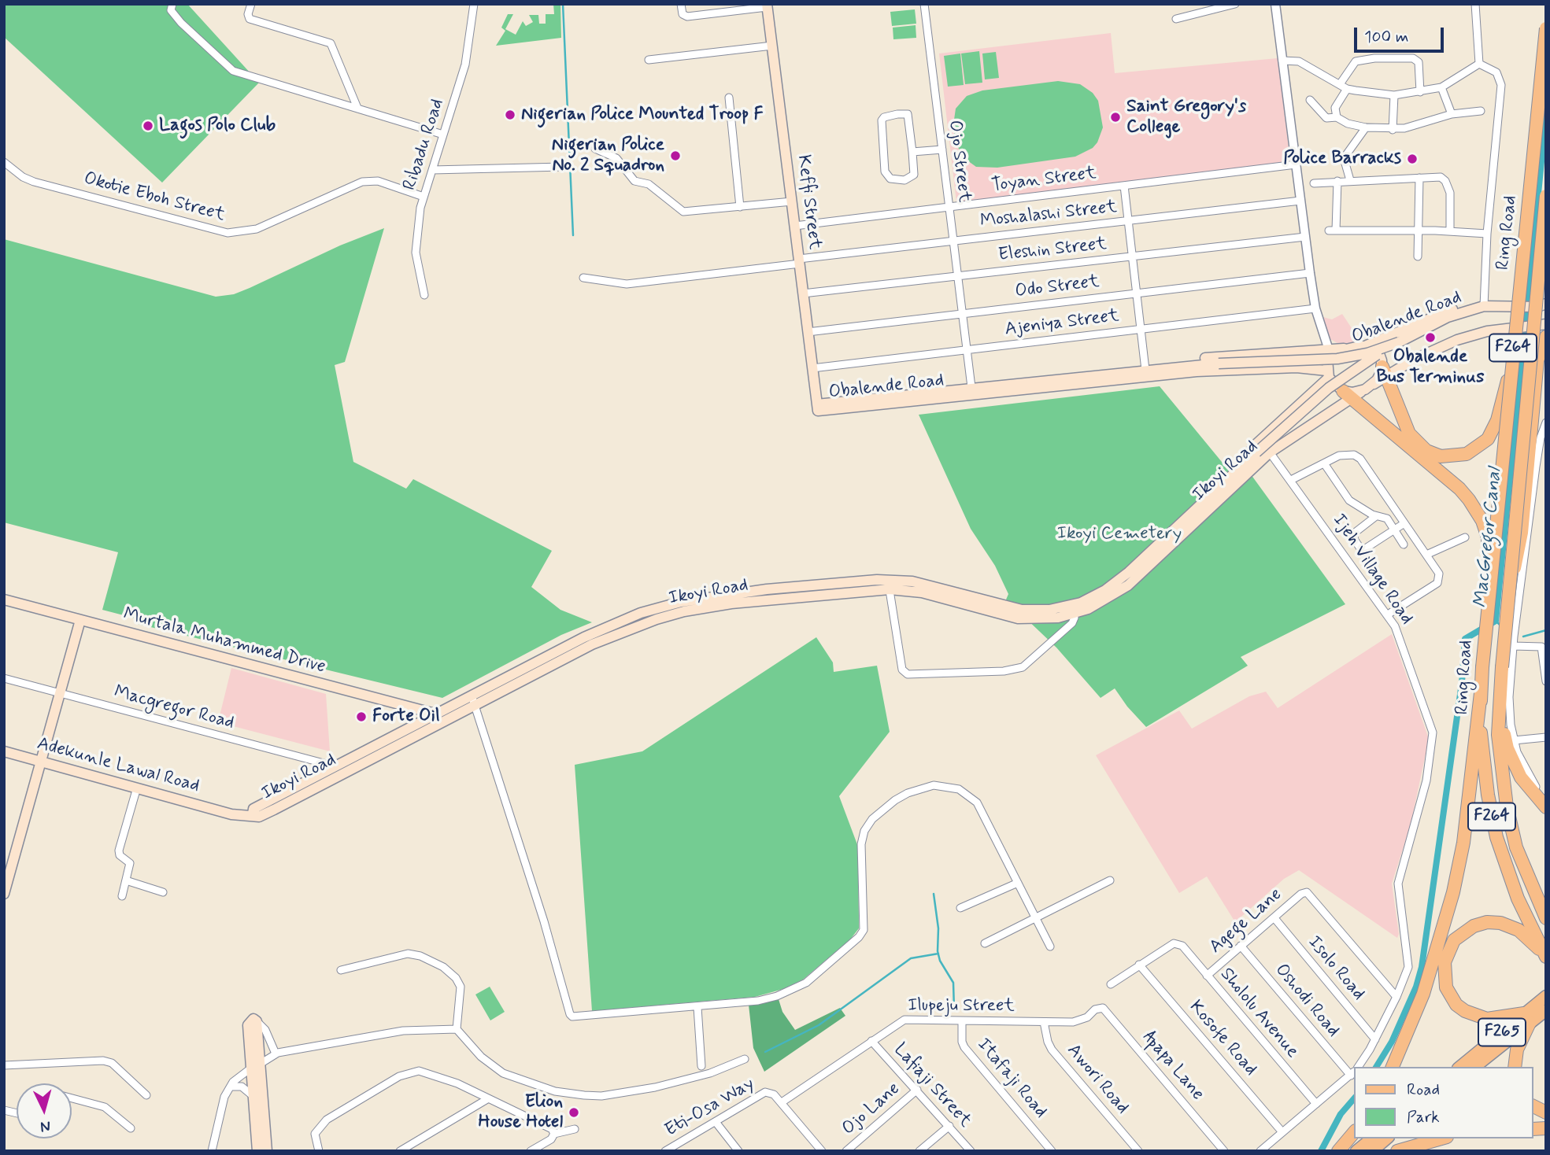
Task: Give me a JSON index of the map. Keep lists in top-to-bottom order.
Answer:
{
  "streets": {
    "highway": ["Ring Road", "F264"],
    "main road": [
      "Keffi Street",
      "Obalende Road",
      "Ikoyi Road",
      "Murtala Muhammed Drive",
      "Adekunle Lawal Road",
      "F265"
    ],
    "street": [
      "Ribadu Road",
      "Ojo Street",
      "Toyan Street",
      "Okotie Eboh Street",
      "Moshalashi Street",
      "Eleshin Street",
      "Odo Street",
      "Ajeniya Street",
      "Ijeh Village Road",
      "Macgregor Road",
      "Agege Lane",
      "Isolo Road",
      "Oshodi Road",
      "Ilupeju Street",
      "Shololu Avenue",
      "Kosofe Road",
      "Apapa Lane",
      "Itafaji Road",
      "Awori Road",
      "Lafiaji Street",
      "Eti-Osa Way",
      "Ojo Lane"
    ]
  },
  "crossings": [
    ["Ribadu Road", "Okotie Eboh Street"],
    ["Ojo Street", "Toyan Street"],
    ["Ojo Street", "Moshalashi Street"],
    ["Ojo Street", "Eleshin Street"],
    ["Ojo Street", "Odo Street"],
    ["Ojo Street", "Obalende Road"],
    ["Ojo Street", "Ajeniya Street"],
    ["Toyan Street", "Keffi Street"],
    ["Keffi Street", "Moshalashi Street"],
    ["Keffi Street", "Eleshin Street"],
    ["Keffi Street", "Odo Street"],
    ["Keffi Street", "Obalende Road"],
    ["Keffi Street", "Ajeniya Street"],
    ["Obalende Road", "Ikoyi Road"],
    ["Ikoyi Road", "Ijeh Village Road"],
    ["Ikoyi Road", "Murtala Muhammed Drive"],
    ["Ikoyi Road", "Macgregor Road"],
    ["Ikoyi Road", "Adekunle Lawal Road"],
    ["Ijeh Village Road", "Agege Lane"],
    ["Ijeh Village Road", "Isolo Road"],
    ["Ijeh Village Road", "Shololu Avenue"],
    ["Ijeh Village Road", "Kosofe Road"],
    ["Agege Lane", "Isolo Road"],
    ["Agege Lane", "Oshodi Road"],
    ["Agege Lane", "Shololu Avenue"],
    ["Ilupeju Street", "Apapa Lane"],
    ["Ilupeju Street", "Itafaji Road"],
    ["Ilupeju Street", "Awori Road"],
    ["Ilupeju Street", "Lafiaji Street"],
    ["Ilupeju Street", "Eti-Osa Way"],
    ["Shololu Avenue", "Kosofe Road"],
    ["Lafiaji Street", "Ojo Lane"]
  ],
  "water": ["MacGregor Canal"],
  "parks": ["Ikoyi Cemetery"],
  "places": [
    "Nigerian Police Mounted Troop F",
    "Saint Gregory's College",
    "Lagos Polo Club",
    "Nigerian Police No. 2 Squadron",
    "Police Barracks",
    "Obalende Bus Terminus",
    "Forte Oil",
    "Elion House Hotel"
  ],
  "legend": ["Road", "Park"],
  "scale_bar": "100 m",
  "north": "bottom"
}
